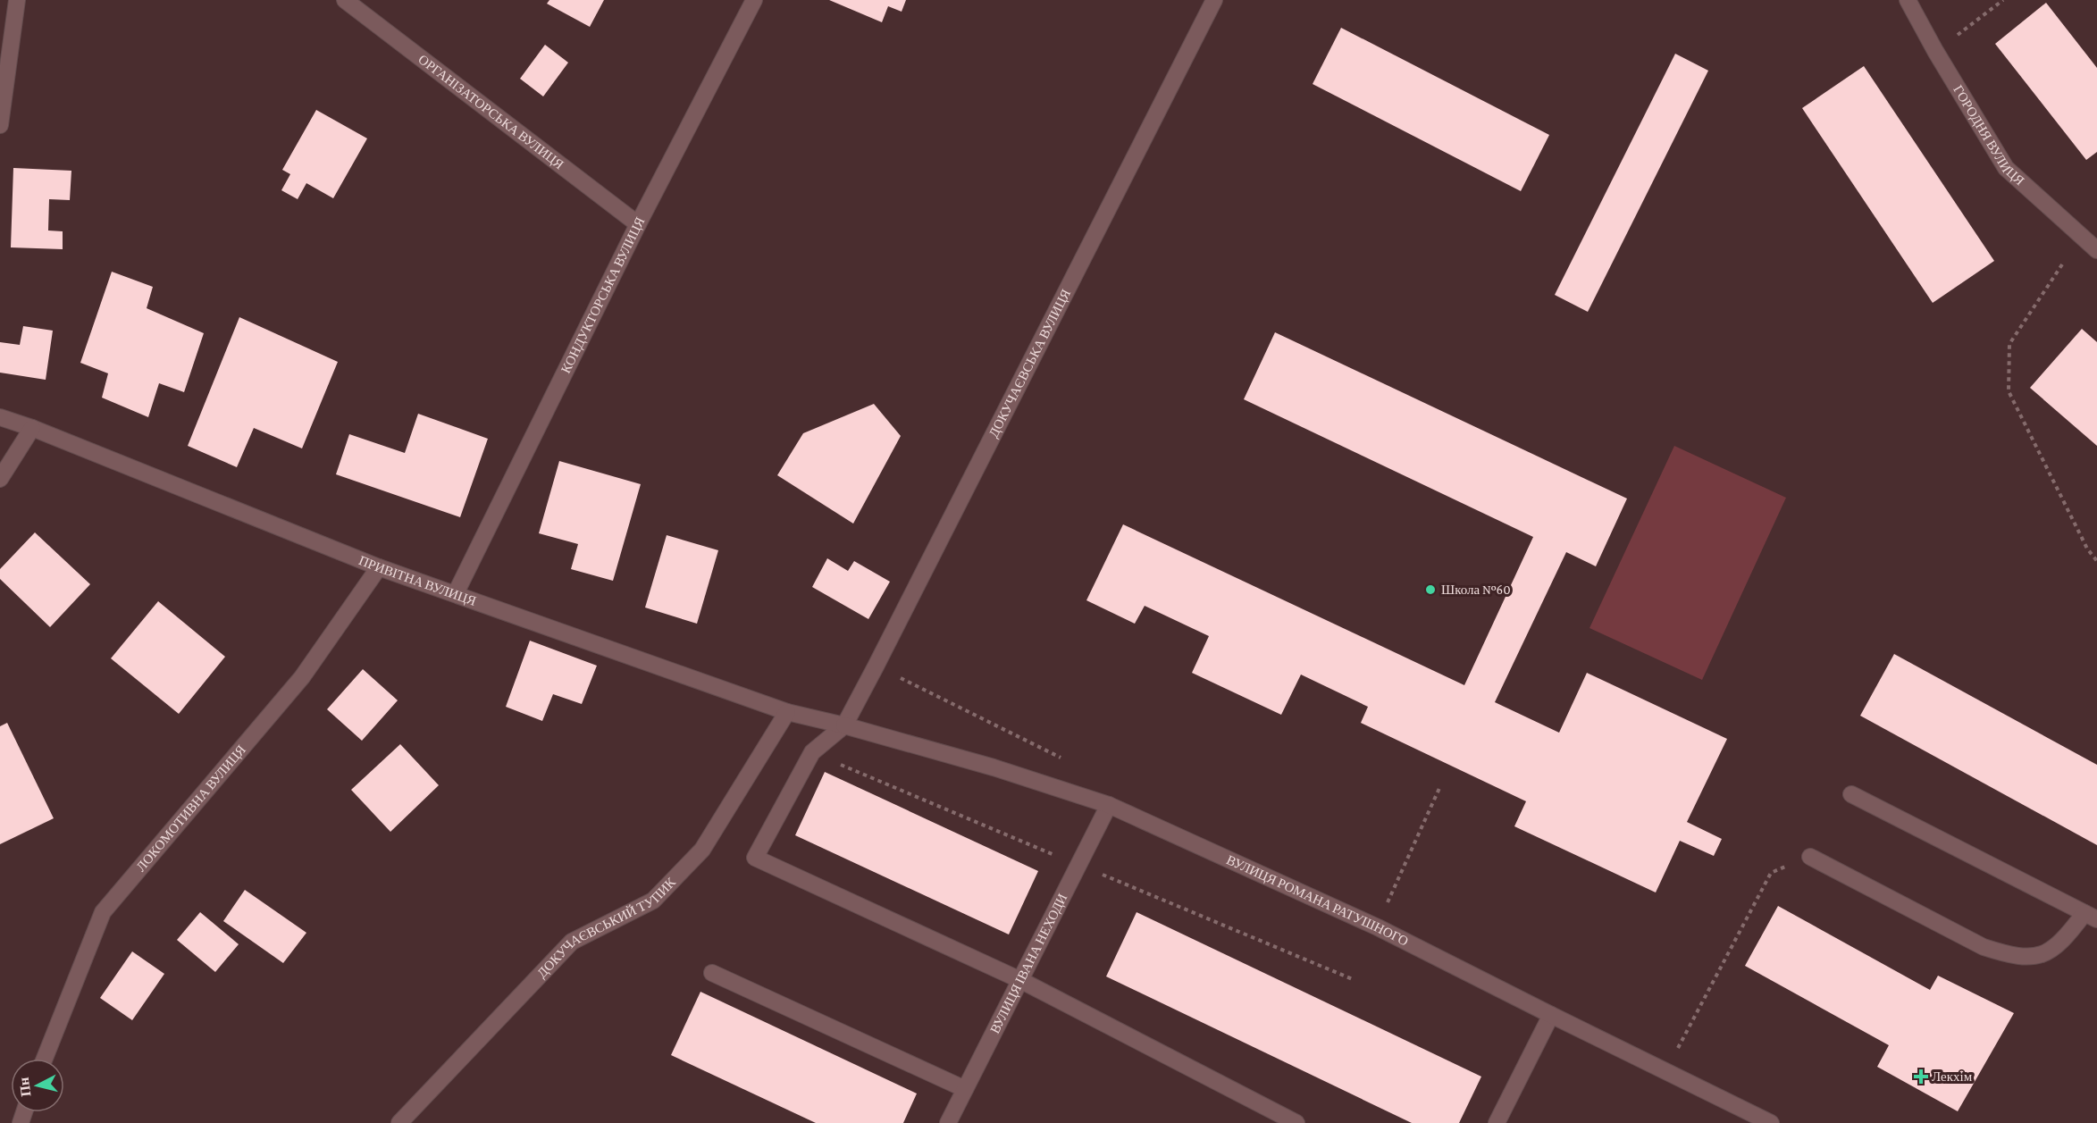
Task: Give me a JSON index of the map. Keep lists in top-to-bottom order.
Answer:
{
  "streets": {
    "street": [
      "ОРГАНІЗАТОРСЬКА ВУЛИЦЯ",
      "ГОРОДНЯ ВУЛИЦЯ",
      "КОНДУКТОРСЬКА ВУЛИЦЯ",
      "ДОКУЧАЄВСЬКА ВУЛИЦЯ",
      "ПРИВІТНА ВУЛИЦЯ",
      "ЛОКОМОТИВНА ВУЛИЦЯ",
      "ВУЛИЦЯ РОМАНА РАТУШНОГО",
      "ДОКУЧАЄВСЬКИЙ ТУПИК",
      "ВУЛИЦЯ ІВАНА НЕХОДИ"
    ]
  },
  "crossings": [
    ["ОРГАНІЗАТОРСЬКА ВУЛИЦЯ", "КОНДУКТОРСЬКА ВУЛИЦЯ"],
    ["КОНДУКТОРСЬКА ВУЛИЦЯ", "ПРИВІТНА ВУЛИЦЯ"],
    ["ДОКУЧАЄВСЬКА ВУЛИЦЯ", "ПРИВІТНА ВУЛИЦЯ"],
    ["ДОКУЧАЄВСЬКА ВУЛИЦЯ", "ВУЛИЦЯ РОМАНА РАТУШНОГО"],
    ["ПРИВІТНА ВУЛИЦЯ", "ЛОКОМОТИВНА ВУЛИЦЯ"],
    ["ПРИВІТНА ВУЛИЦЯ", "ВУЛИЦЯ РОМАНА РАТУШНОГО"],
    ["ПРИВІТНА ВУЛИЦЯ", "ДОКУЧАЄВСЬКИЙ ТУПИК"],
    ["ВУЛИЦЯ РОМАНА РАТУШНОГО", "ВУЛИЦЯ ІВАНА НЕХОДИ"]
  ],
  "places": {
    "other": ["Школа №60"],
    "health": ["Лекхім"]
  },
  "north": "left"
}
